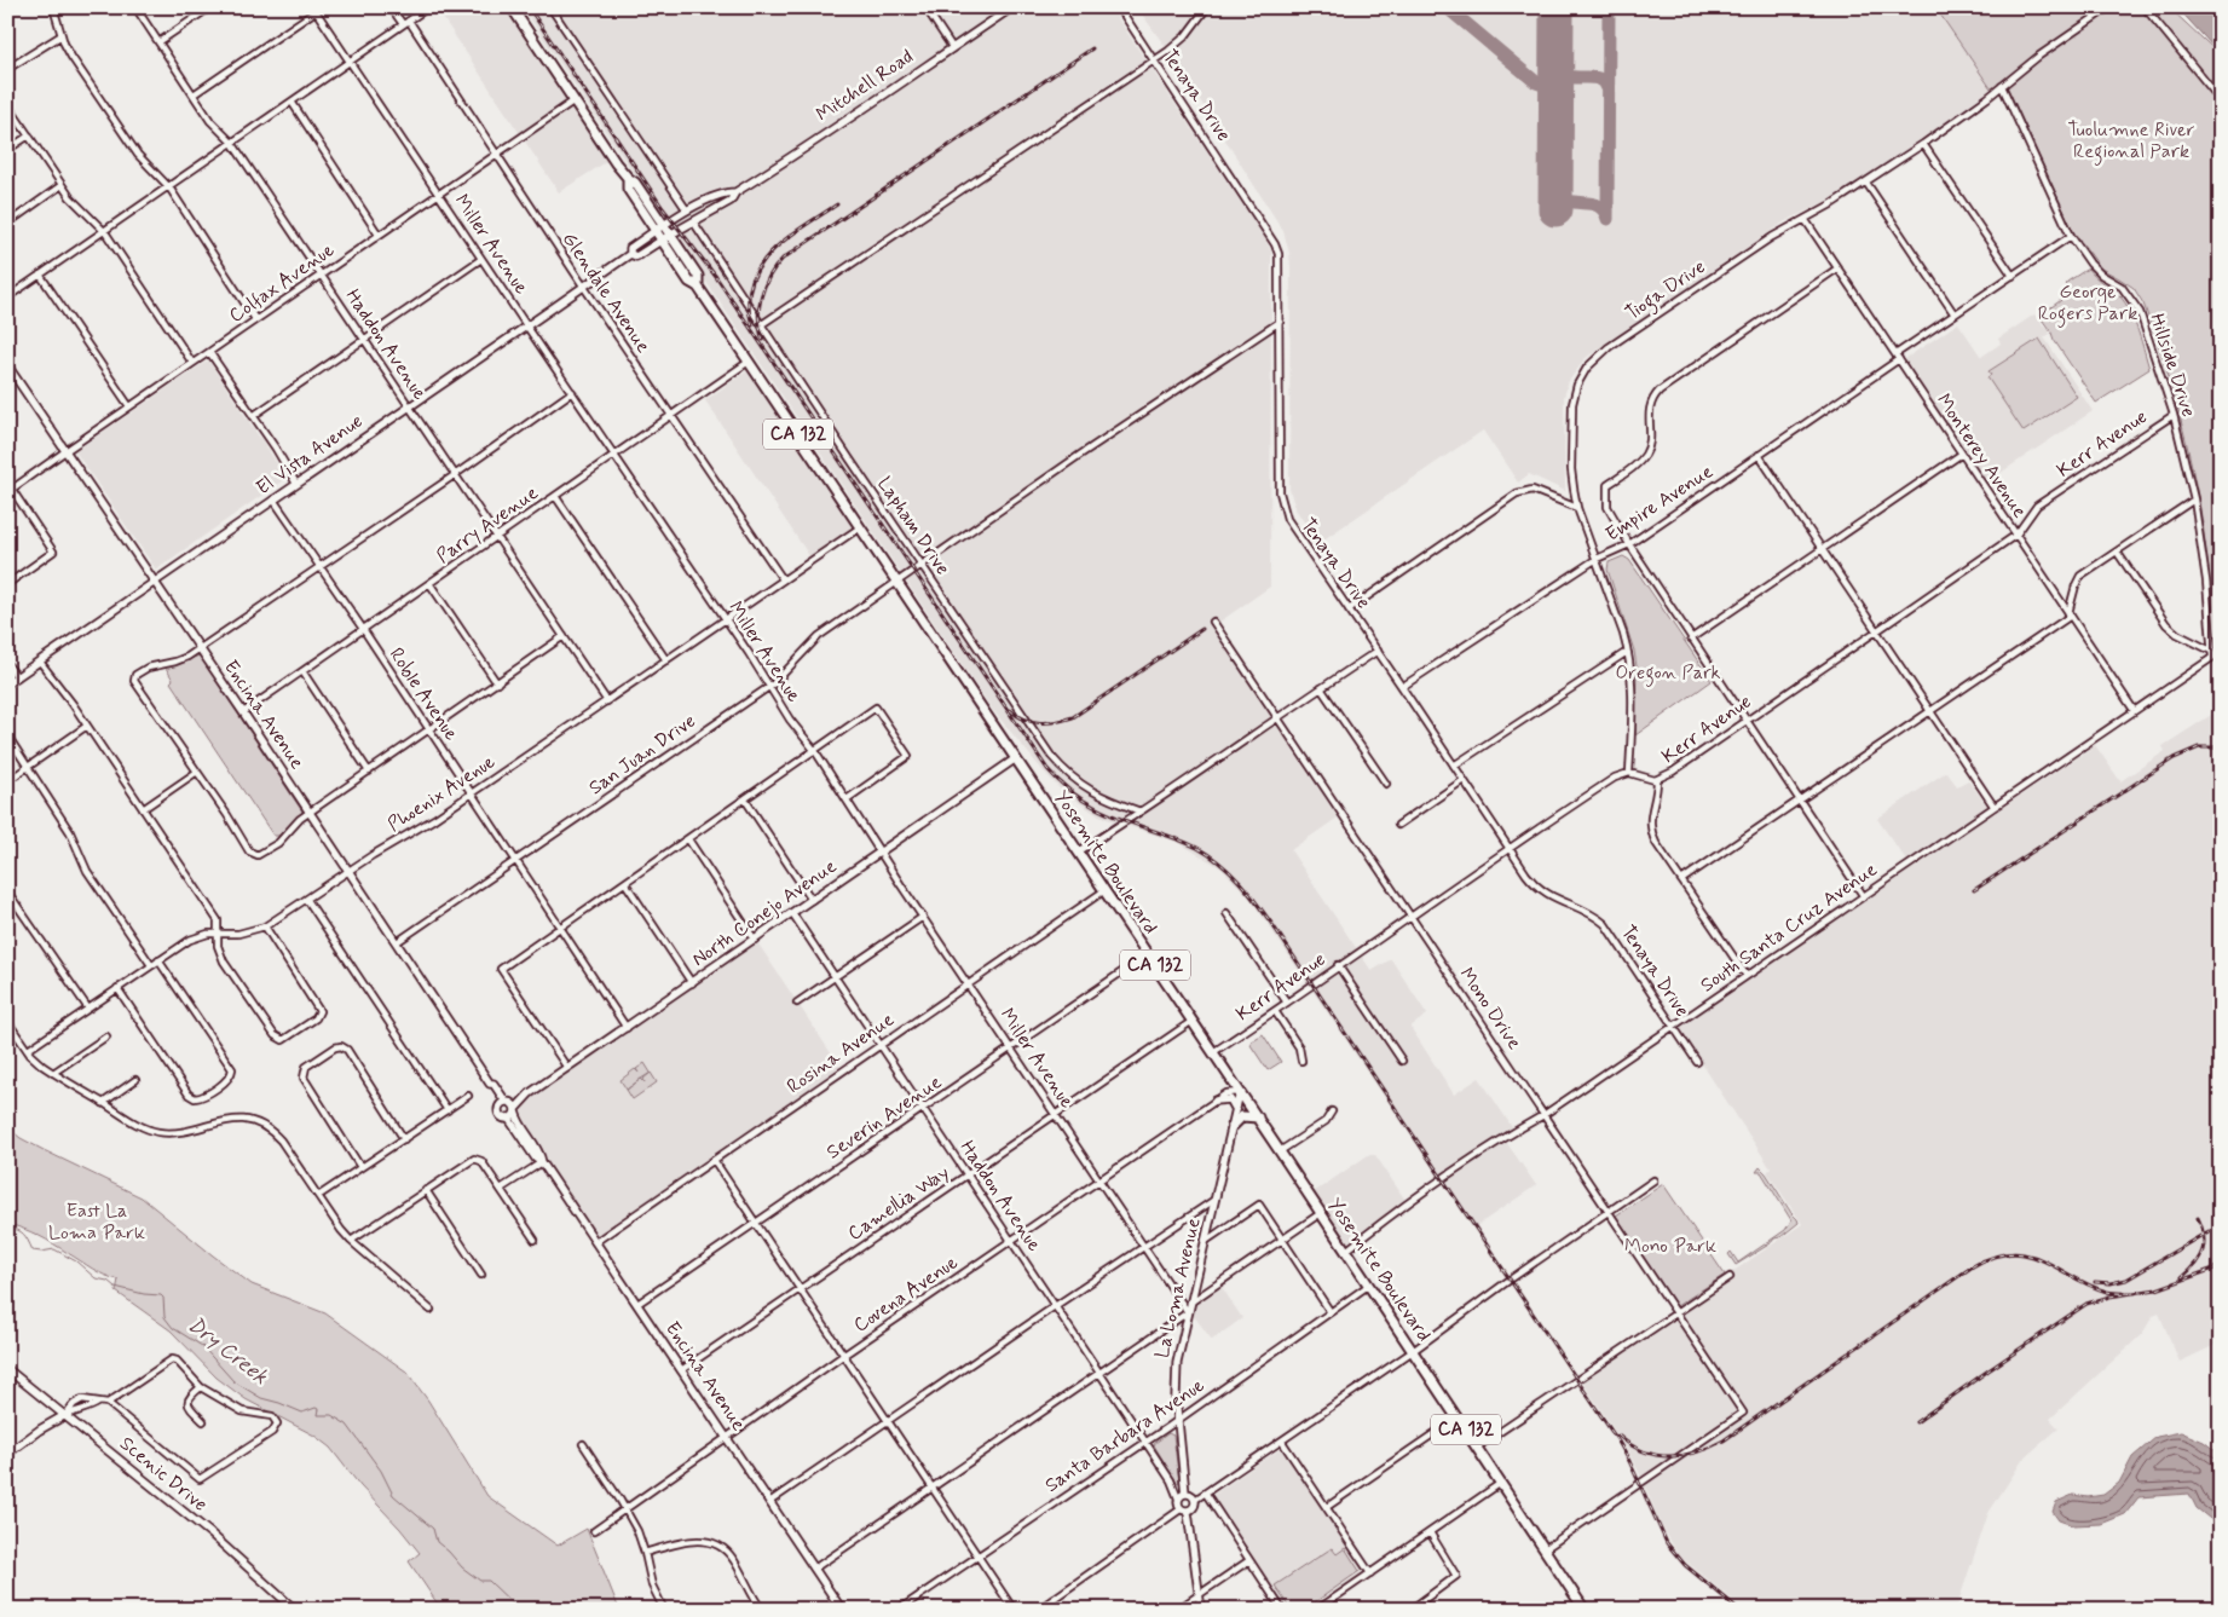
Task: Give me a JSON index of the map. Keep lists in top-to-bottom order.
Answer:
{
  "streets": {
    "main road": ["CA 132", "Yosemite Boulevard"],
    "street": [
      "Mitchell Road",
      "Tenaya Drive",
      "Miller Avenue",
      "Colfax Avenue",
      "Tioga Drive",
      "Glendale Avenue",
      "Haddon Avenue",
      "Hillside Drive",
      "Kerr Avenue",
      "El Vista Avenue",
      "Monterey Avenue",
      "Empire Avenue",
      "Parry Avenue",
      "Lapham Drive",
      "Roble Avenue",
      "Encina Avenue",
      "San Juan Drive",
      "Phoenix Avenue",
      "North Conejo Avenue",
      "South Santa Cruz Avenue",
      "Mono Drive",
      "Rosina Avenue",
      "Severin Avenue",
      "Camellia Way",
      "La Loma Avenue",
      "Covena Avenue",
      "Santa Barbara Avenue",
      "Scenic Drive"
    ]
  },
  "crossings": [
    ["Mitchell Road", "El Vista Avenue"],
    ["Mitchell Road", "Lapham Drive"],
    ["Mitchell Road", "Yosemite Boulevard"],
    ["Tenaya Drive", "Kerr Avenue"],
    ["Tenaya Drive", "Empire Avenue"],
    ["Tenaya Drive", "San Juan Drive"],
    ["Tenaya Drive", "South Santa Cruz Avenue"],
    ["Miller Avenue", "Colfax Avenue"],
    ["Miller Avenue", "El Vista Avenue"],
    ["Miller Avenue", "Parry Avenue"],
    ["Miller Avenue", "San Juan Drive"],
    ["Miller Avenue", "Phoenix Avenue"],
    ["Miller Avenue", "North Conejo Avenue"],
    ["Miller Avenue", "Rosina Avenue"],
    ["Miller Avenue", "Severin Avenue"],
    ["Miller Avenue", "Camellia Way"],
    ["Miller Avenue", "La Loma Avenue"],
    ["Miller Avenue", "Covena Avenue"],
    ["Colfax Avenue", "Glendale Avenue"],
    ["Colfax Avenue", "Haddon Avenue"],
    ["Colfax Avenue", "Encina Avenue"],
    ["Colfax Avenue", "Yosemite Boulevard"],
    ["Tioga Drive", "Hillside Drive"],
    ["Tioga Drive", "Kerr Avenue"],
    ["Tioga Drive", "Monterey Avenue"],
    ["Tioga Drive", "Empire Avenue"],
    ["Glendale Avenue", "El Vista Avenue"],
    ["Glendale Avenue", "Parry Avenue"],
    ["Glendale Avenue", "Phoenix Avenue"],
    ["Haddon Avenue", "El Vista Avenue"],
    ["Haddon Avenue", "Parry Avenue"],
    ["Haddon Avenue", "Phoenix Avenue"],
    ["Haddon Avenue", "North Conejo Avenue"],
    ["Haddon Avenue", "Rosina Avenue"],
    ["Haddon Avenue", "Severin Avenue"],
    ["Haddon Avenue", "Camellia Way"],
    ["Haddon Avenue", "La Loma Avenue"],
    ["Haddon Avenue", "Covena Avenue"],
    ["Haddon Avenue", "Santa Barbara Avenue"],
    ["Hillside Drive", "Kerr Avenue"],
    ["Hillside Drive", "Empire Avenue"],
    ["Hillside Drive", "South Santa Cruz Avenue"],
    ["Kerr Avenue", "Monterey Avenue"],
    ["Kerr Avenue", "Yosemite Boulevard"],
    ["Kerr Avenue", "Mono Drive"],
    ["El Vista Avenue", "Roble Avenue"],
    ["El Vista Avenue", "Encina Avenue"],
    ["El Vista Avenue", "Yosemite Boulevard"],
    ["Monterey Avenue", "Empire Avenue"],
    ["Monterey Avenue", "South Santa Cruz Avenue"],
    ["Parry Avenue", "Roble Avenue"],
    ["Parry Avenue", "Encina Avenue"],
    ["Parry Avenue", "Yosemite Boulevard"],
    ["Lapham Drive", "San Juan Drive"],
    ["Roble Avenue", "San Juan Drive"],
    ["Roble Avenue", "Phoenix Avenue"],
    ["Roble Avenue", "North Conejo Avenue"],
    ["Encina Avenue", "San Juan Drive"],
    ["Encina Avenue", "Phoenix Avenue"],
    ["Encina Avenue", "North Conejo Avenue"],
    ["Encina Avenue", "Rosina Avenue"],
    ["Encina Avenue", "Severin Avenue"],
    ["Encina Avenue", "Camellia Way"],
    ["Encina Avenue", "Covena Avenue"],
    ["San Juan Drive", "Yosemite Boulevard"],
    ["Phoenix Avenue", "Yosemite Boulevard"],
    ["Yosemite Boulevard", "North Conejo Avenue"],
    ["Yosemite Boulevard", "South Santa Cruz Avenue"],
    ["Yosemite Boulevard", "Mono Drive"],
    ["Yosemite Boulevard", "Rosina Avenue"],
    ["Yosemite Boulevard", "Severin Avenue"],
    ["Yosemite Boulevard", "Camellia Way"],
    ["Yosemite Boulevard", "La Loma Avenue"],
    ["Yosemite Boulevard", "Covena Avenue"],
    ["Yosemite Boulevard", "Santa Barbara Avenue"],
    ["South Santa Cruz Avenue", "Mono Drive"],
    ["La Loma Avenue", "Covena Avenue"],
    ["La Loma Avenue", "Santa Barbara Avenue"]
  ],
  "water": ["Dry Creek"],
  "parks": [
    "Tuolumne River Regional Park",
    "George Rogers Park",
    "Oregon Park",
    "East La Loma Park",
    "Mono Park"
  ]
}
